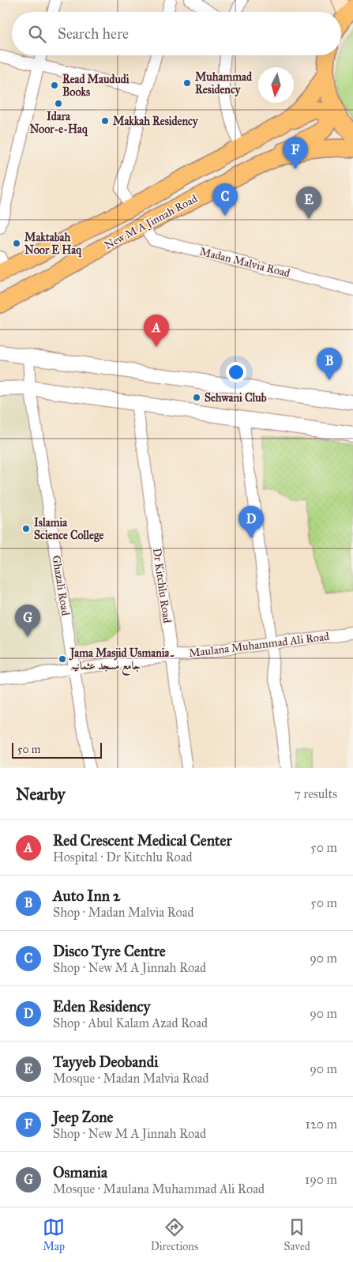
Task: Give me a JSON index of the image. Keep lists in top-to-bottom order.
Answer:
{
  "streets": {
    "main road": ["New M A Jinnah Road"],
    "street": [
      "Madan Malvia Road",
      "Ghazali Road",
      "Dr Kitchlu Road",
      "Maulana Muhammad Ali Road"
    ]
  },
  "crossings": [
    ["New M A Jinnah Road", "Madan Malvia Road"],
    ["Ghazali Road", "Maulana Muhammad Ali Road"],
    ["Dr Kitchlu Road", "Maulana Muhammad Ali Road"]
  ],
  "places": [
    "Muhammad Residency",
    "Read Maududi Books",
    "Idara Noor-e-Haq",
    "Makkah Residency",
    "Maktabah Noor E Haq",
    "Sehwani Club",
    "Islamia Science College",
    "Jama Masjid Usmania۔ جامع مسجد عثمانیہ"
  ],
  "scale_bar": "50 m",
  "north": "bottom",
  "page": {
    "search": "Search here",
    "pins": [
      "F",
      "C",
      "E",
      "A",
      "B",
      "D",
      "G"
    ],
    "scale": "50 m",
    "heading": ["Nearby", "7 results"],
    "list": [
      {
        "mark": "A",
        "name": "Red Crescent Medical Center",
        "note": "Hospital · Dr Kitchlu Road",
        "value": "50 m"
      },
      {
        "mark": "B",
        "name": "Auto Inn 2",
        "note": "Shop · Madan Malvia Road",
        "value": "50 m"
      },
      {
        "mark": "C",
        "name": "Disco Tyre Centre",
        "note": "Shop · New M A Jinnah Road",
        "value": "90 m"
      },
      {
        "mark": "D",
        "name": "Eden Residency",
        "note": "Shop · Abul Kalam Azad Road",
        "value": "90 m"
      },
      {
        "mark": "E",
        "name": "Tayyeb Deobandi",
        "note": "Mosque · Madan Malvia Road",
        "value": "90 m"
      },
      {
        "mark": "F",
        "name": "Jeep Zone",
        "note": "Shop · New M A Jinnah Road",
        "value": "120 m"
      },
      {
        "mark": "G",
        "name": "Osmania",
        "note": "Mosque · Maulana Muhammad Ali Road",
        "value": "190 m"
      }
    ],
    "nav": ["Map", "Directions", "Saved"]
  }
}
